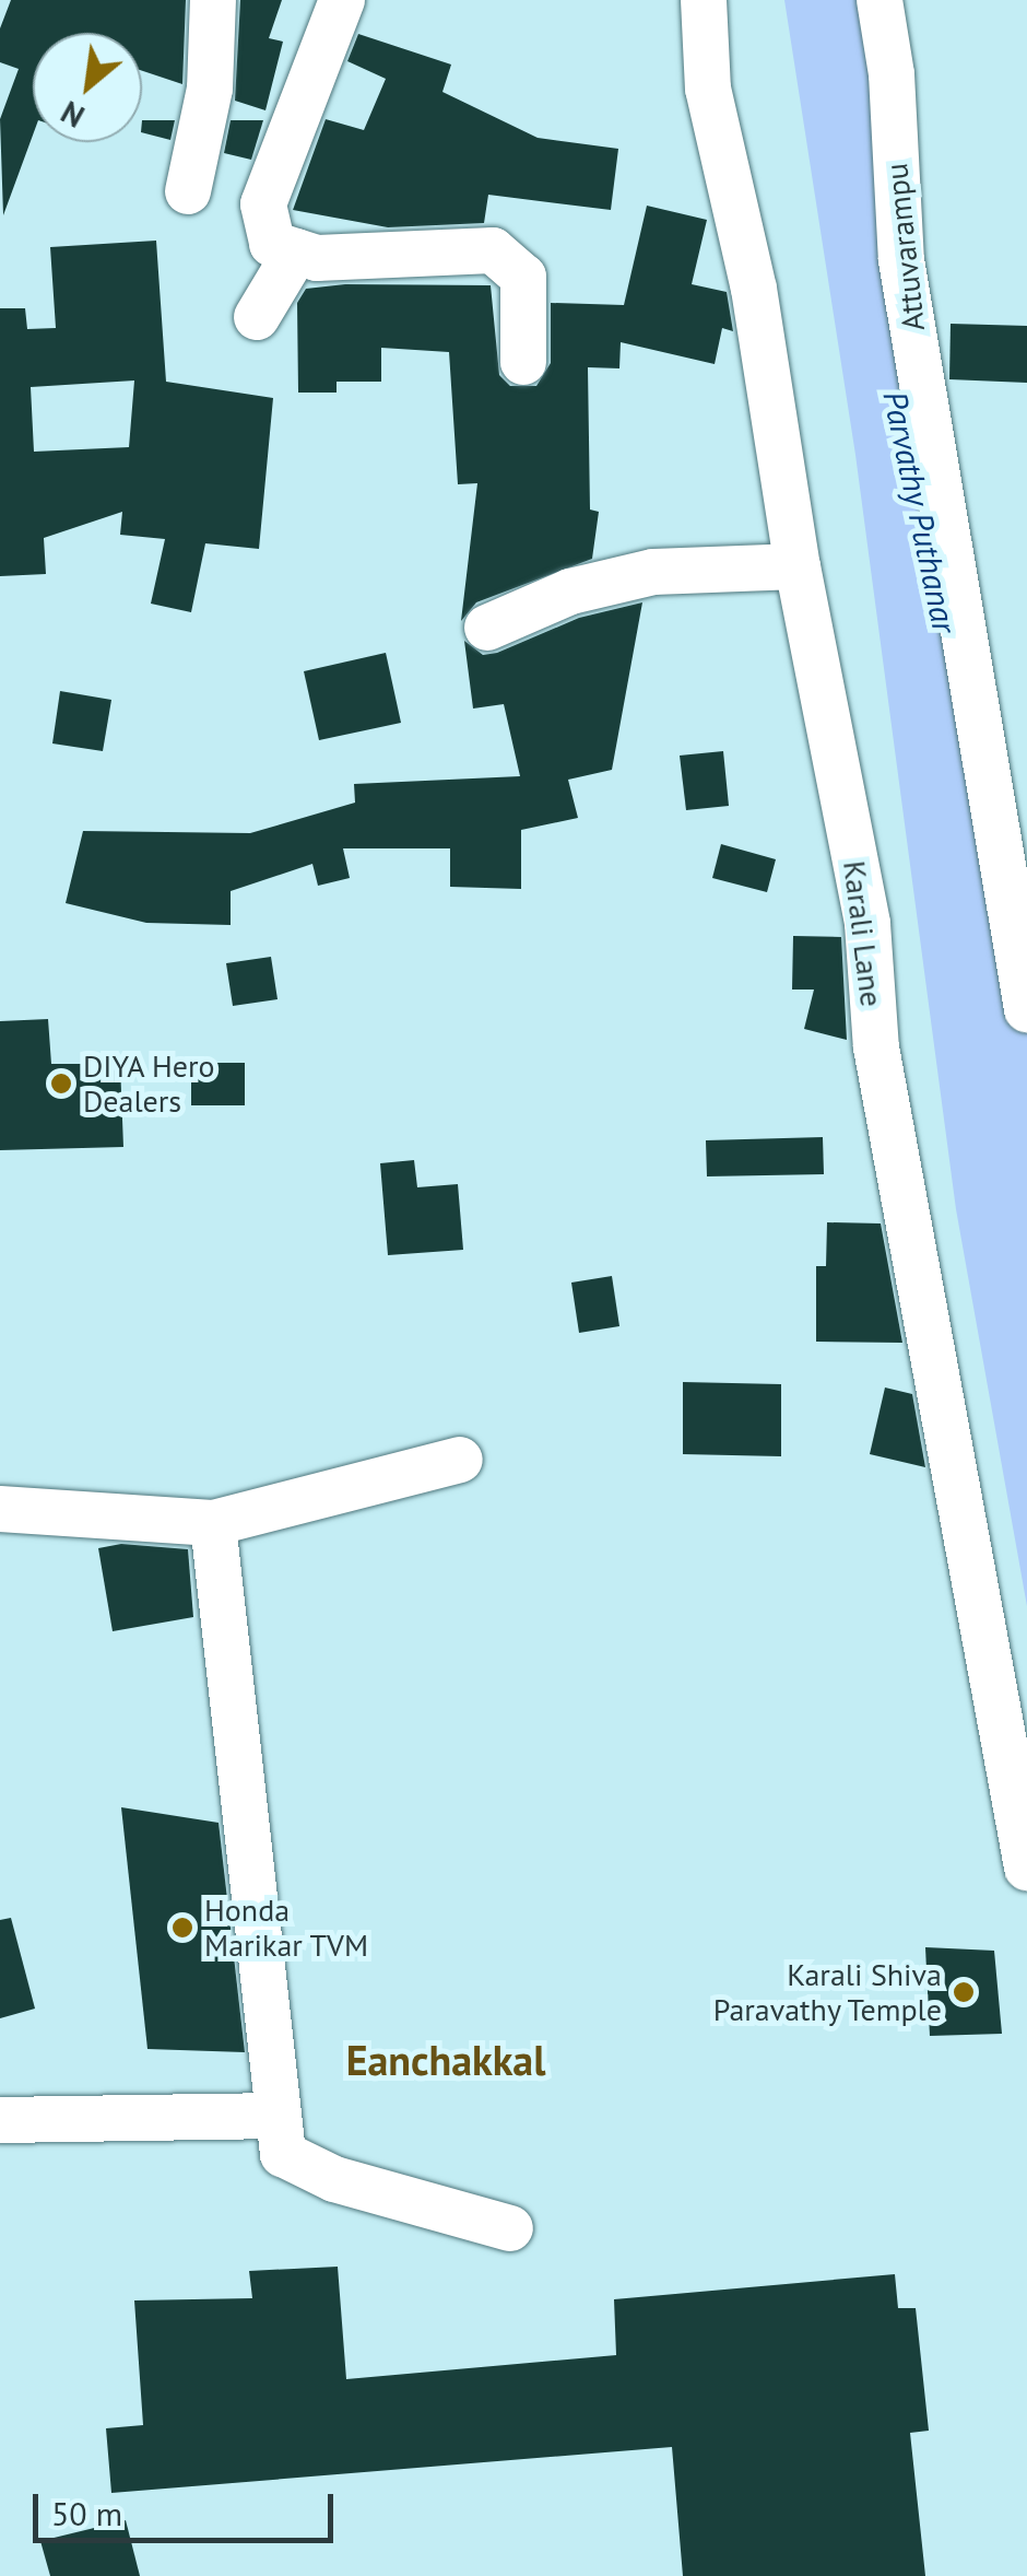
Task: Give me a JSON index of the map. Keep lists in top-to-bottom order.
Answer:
{
  "streets": {
    "street": ["Attuvarampu", "Karali Lane"]
  },
  "districts": ["Eanchakkal"],
  "water": ["Parvathy Puthanar"],
  "places": ["DIYA Hero Dealers", "Honda Marikar TVM", "Karali Shiva Paravathy Temple"],
  "scale_bar": "50 m",
  "north": "bottom left"
}
